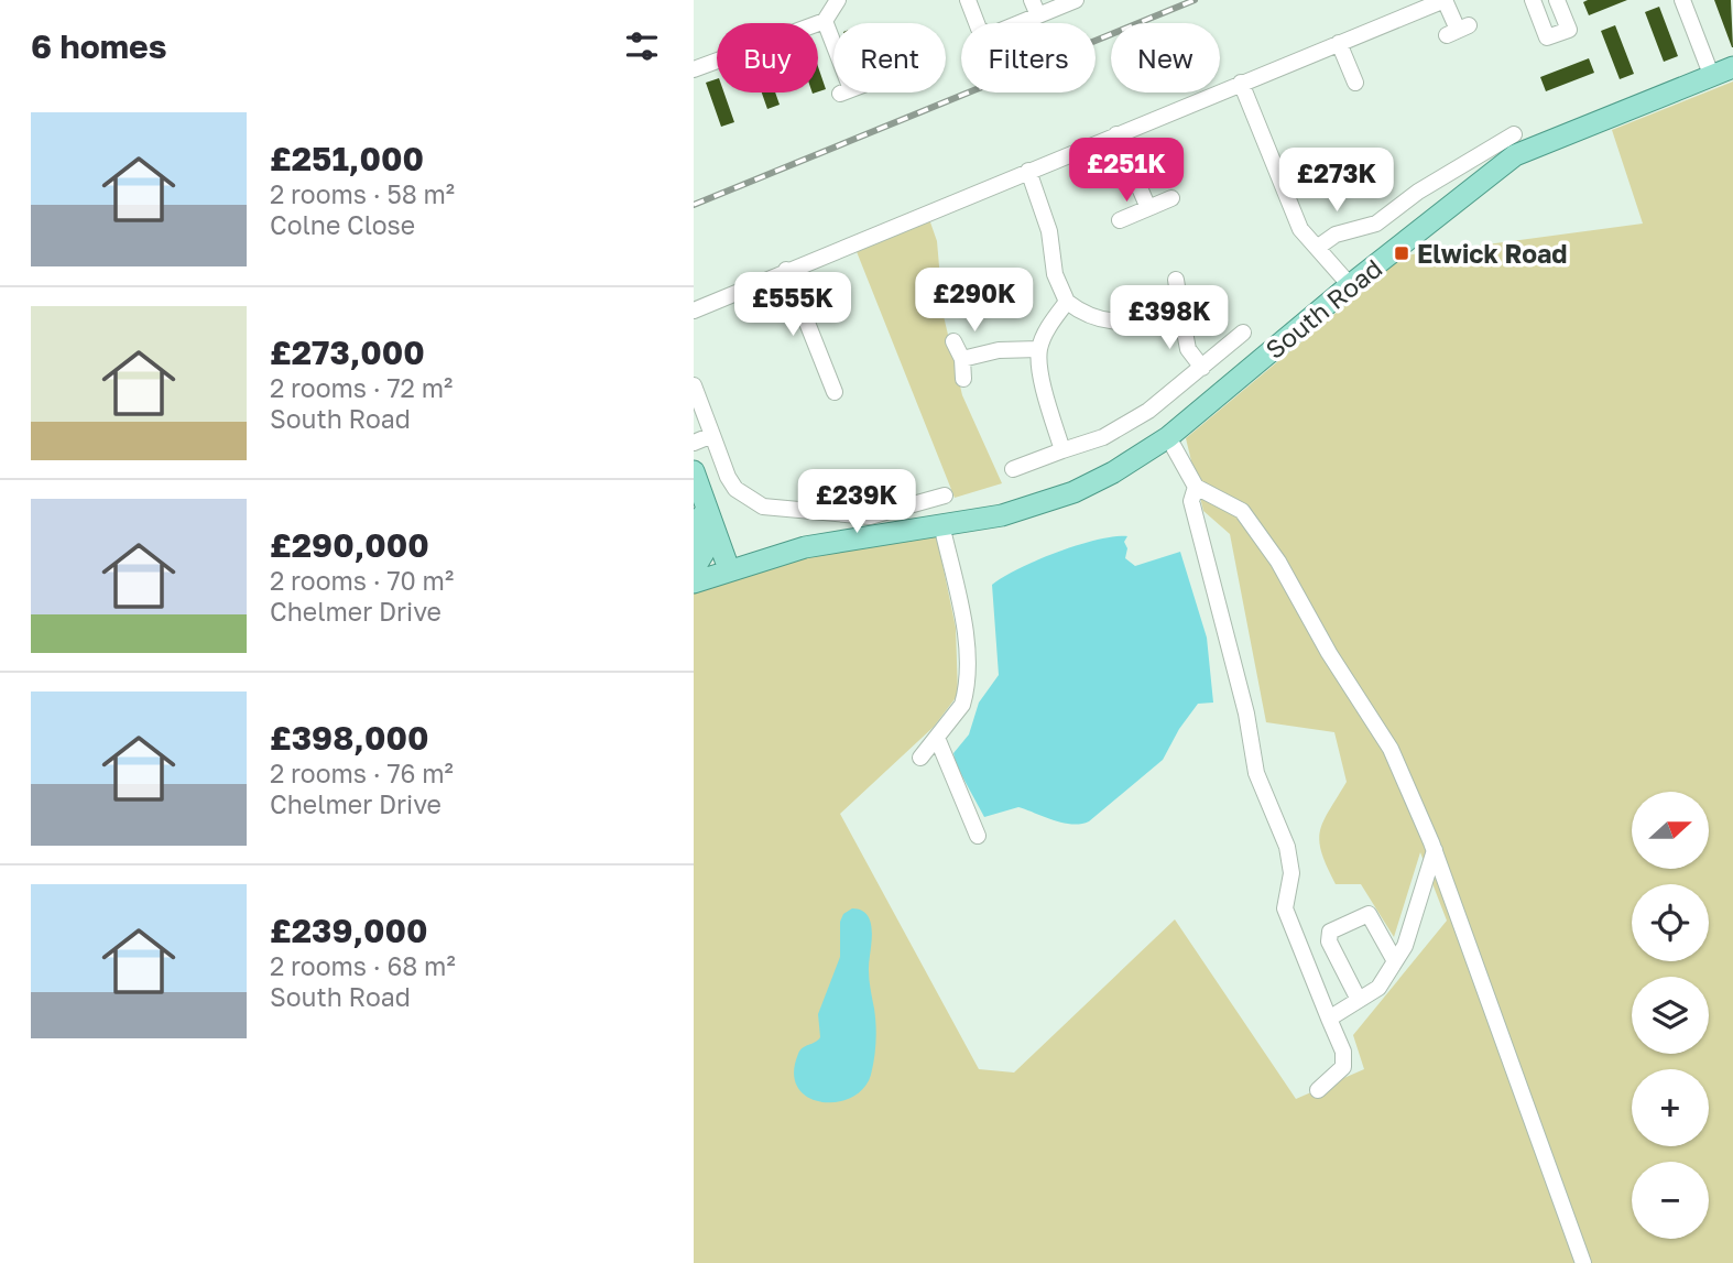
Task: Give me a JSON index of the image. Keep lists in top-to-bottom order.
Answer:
{
  "streets": {
    "main road": ["South Road"]
  },
  "places": {
    "transit": ["Elwick Road"]
  },
  "north": "right",
  "page": {
    "heading": "6 homes",
    "chip": [
      "Buy",
      "Rent",
      "Filters",
      "New"
    ],
    "list": [
      {
        "name": "£251,000",
        "note": "2 rooms · 58 m² · Colne Close"
      },
      {
        "name": "£273,000",
        "note": "2 rooms · 72 m² · South Road"
      },
      {
        "name": "£290,000",
        "note": "2 rooms · 70 m² · Chelmer Drive"
      },
      {
        "name": "£398,000",
        "note": "2 rooms · 76 m² · Chelmer Drive"
      },
      {
        "name": "£239,000",
        "note": "2 rooms · 68 m² · South Road"
      }
    ],
    "price": [
      "£251K",
      "£273K",
      "£290K",
      "£555K",
      "£398K",
      "£239K"
    ],
    "map_buttons": ["+", "−"]
  }
}
